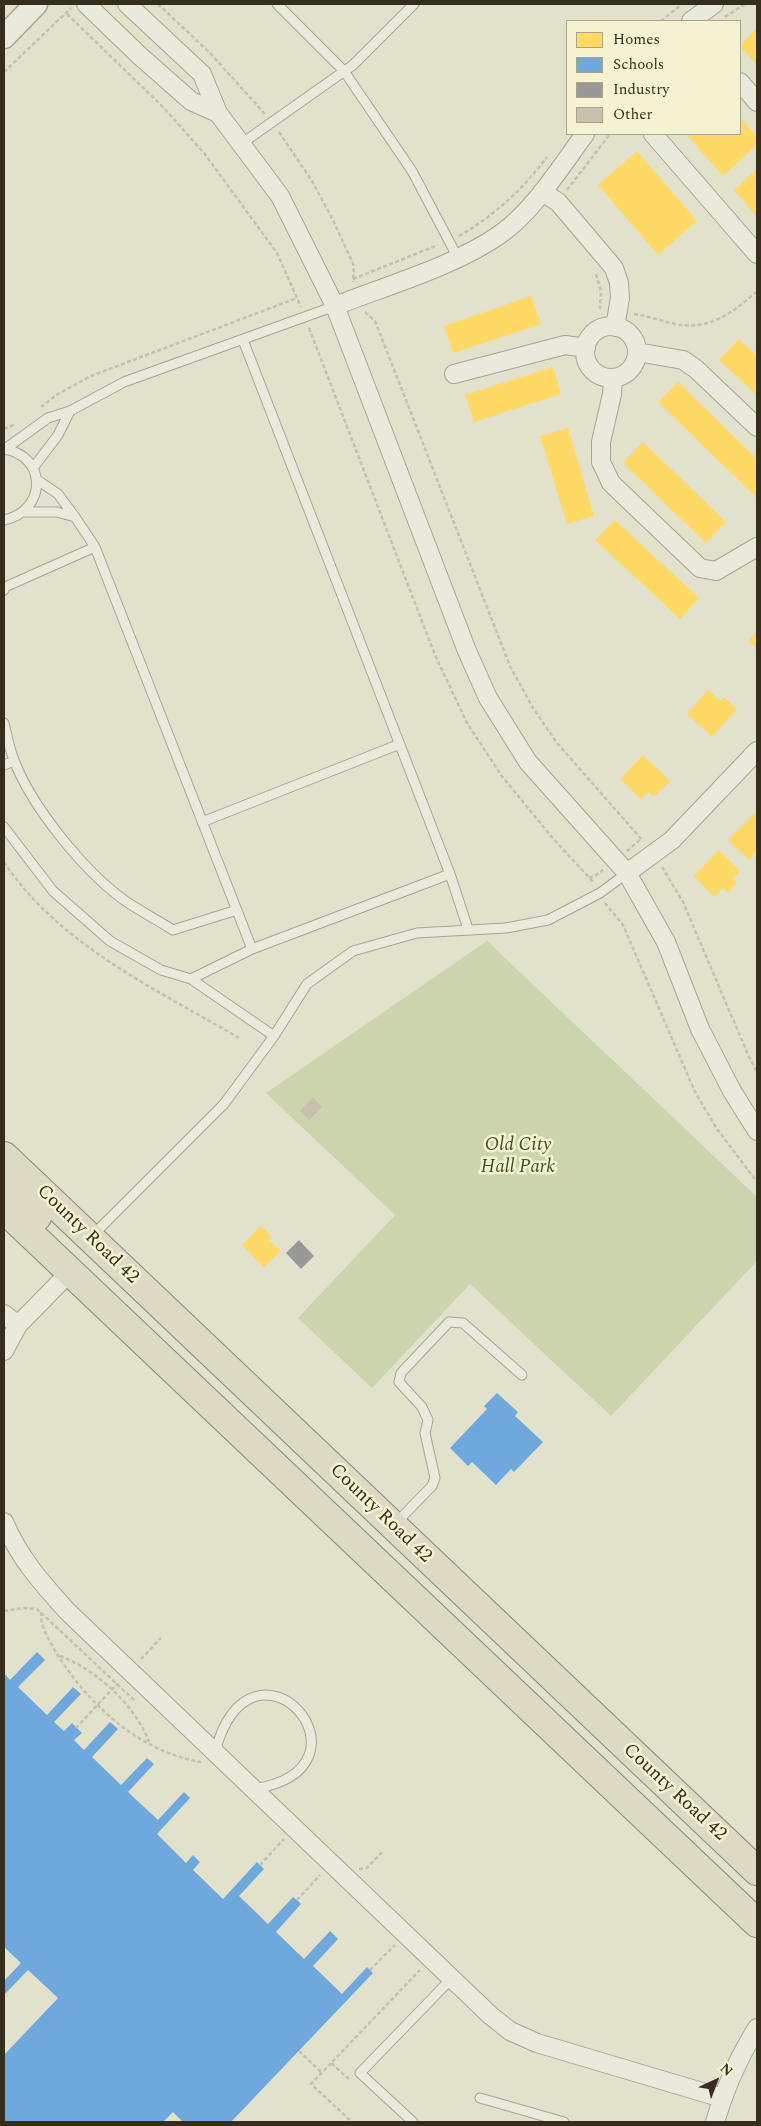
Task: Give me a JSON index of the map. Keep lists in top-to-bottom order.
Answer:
{
  "streets": {
    "highway": ["County Road 42"]
  },
  "parks": ["Old City Hall Park"],
  "legend": [
    "Homes",
    "Schools",
    "Industry",
    "Other"
  ],
  "north": "top right"
}
